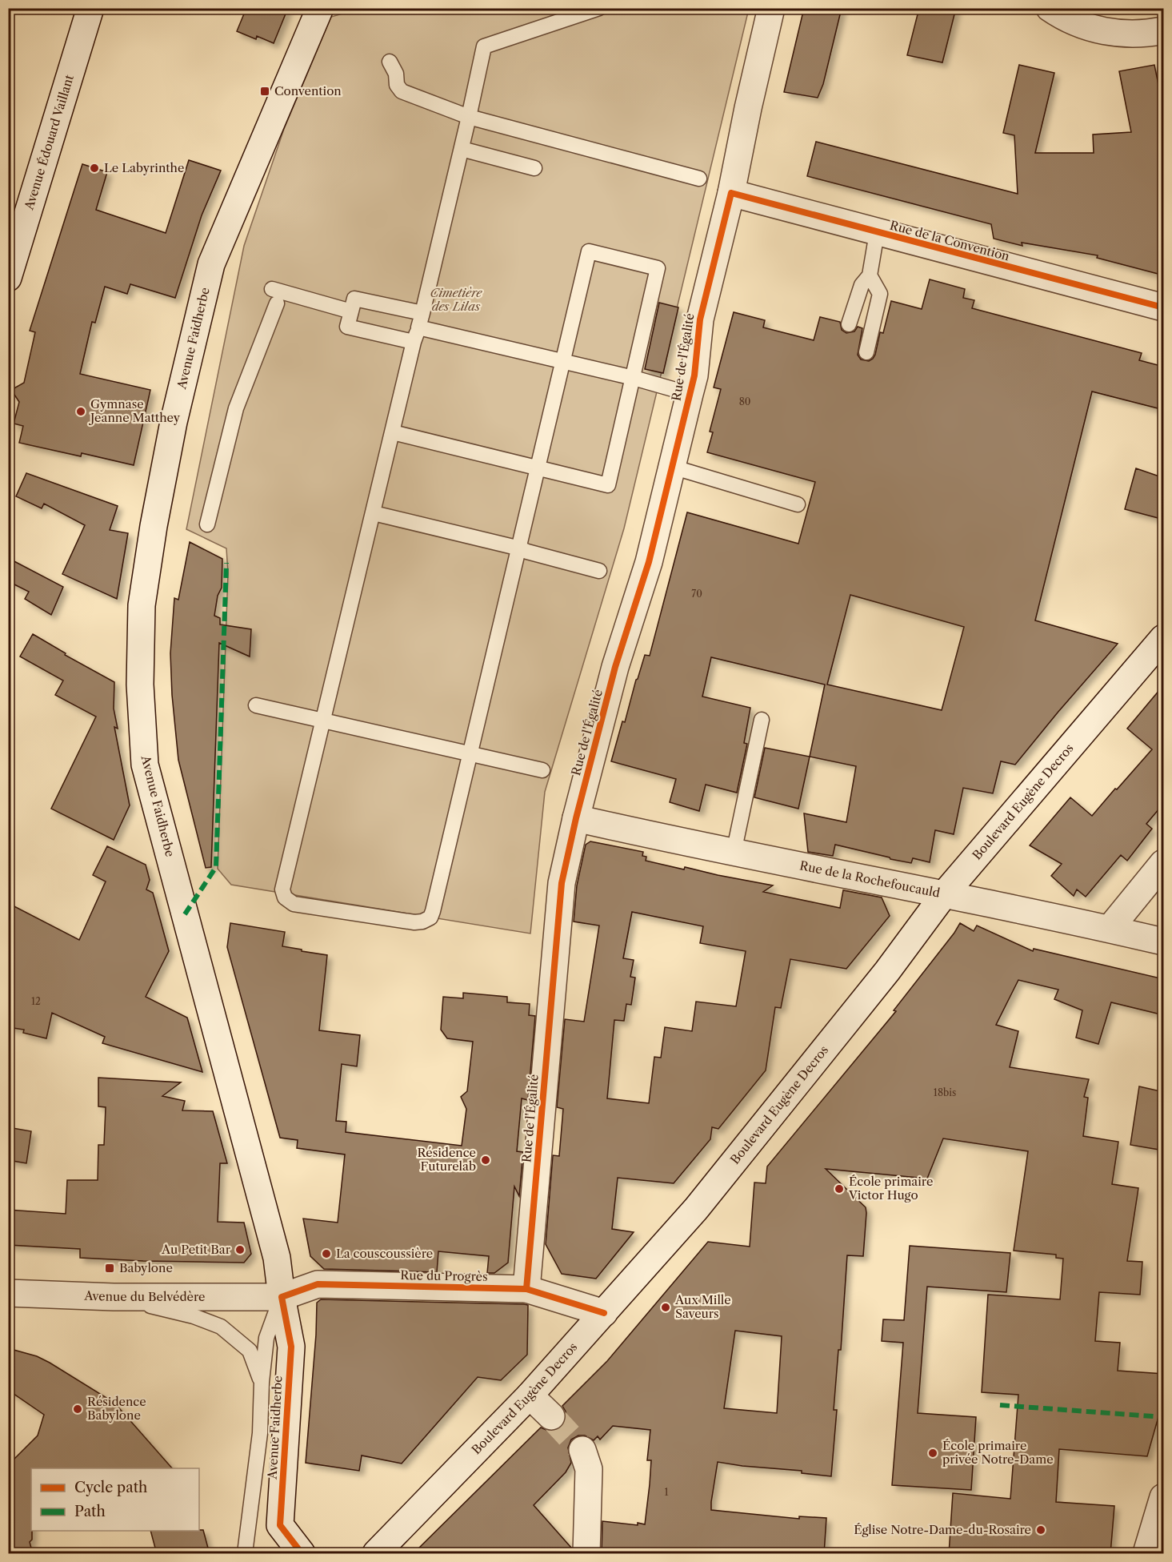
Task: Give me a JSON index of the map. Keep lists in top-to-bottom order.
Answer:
{
  "streets": {
    "street": [
      "Avenue Édouard Vaillant",
      "Rue de la Convention",
      "Avenue Faidherbe",
      "Rue de l'Égalité",
      "Boulevard Eugène Decros",
      "Rue de la Rochefoucauld",
      "Rue du Progrès",
      "Avenue du Belvédère"
    ]
  },
  "crossings": [
    ["Rue de la Convention", "Rue de l'Égalité"],
    ["Avenue Faidherbe", "Rue du Progrès"],
    ["Avenue Faidherbe", "Avenue du Belvédère"],
    ["Rue de l'Égalité", "Rue de la Rochefoucauld"],
    ["Rue de l'Égalité", "Rue du Progrès"],
    ["Boulevard Eugène Decros", "Rue de la Rochefoucauld"],
    ["Boulevard Eugène Decros", "Rue du Progrès"],
    ["Rue du Progrès", "Avenue du Belvédère"]
  ],
  "parks": ["Cimetière des Lilas"],
  "places": {
    "transit": ["Convention", "Babylone"],
    "other": [
      "Le Labyrinthe",
      "Gymnase Jeanne Matthey",
      "Résidence Futurelab",
      "École primaire Victor Hugo",
      "Au Petit Bar",
      "La couscoussière",
      "Aux Mille Saveurs",
      "Résidence Babylone",
      "École primaire privée Notre-Dame",
      "Église Notre-Dame-du-Rosaire"
    ]
  },
  "house_numbers": [
    "80",
    "70",
    "12",
    "18bis",
    "1"
  ],
  "legend": ["Cycle path", "Path"]
}
